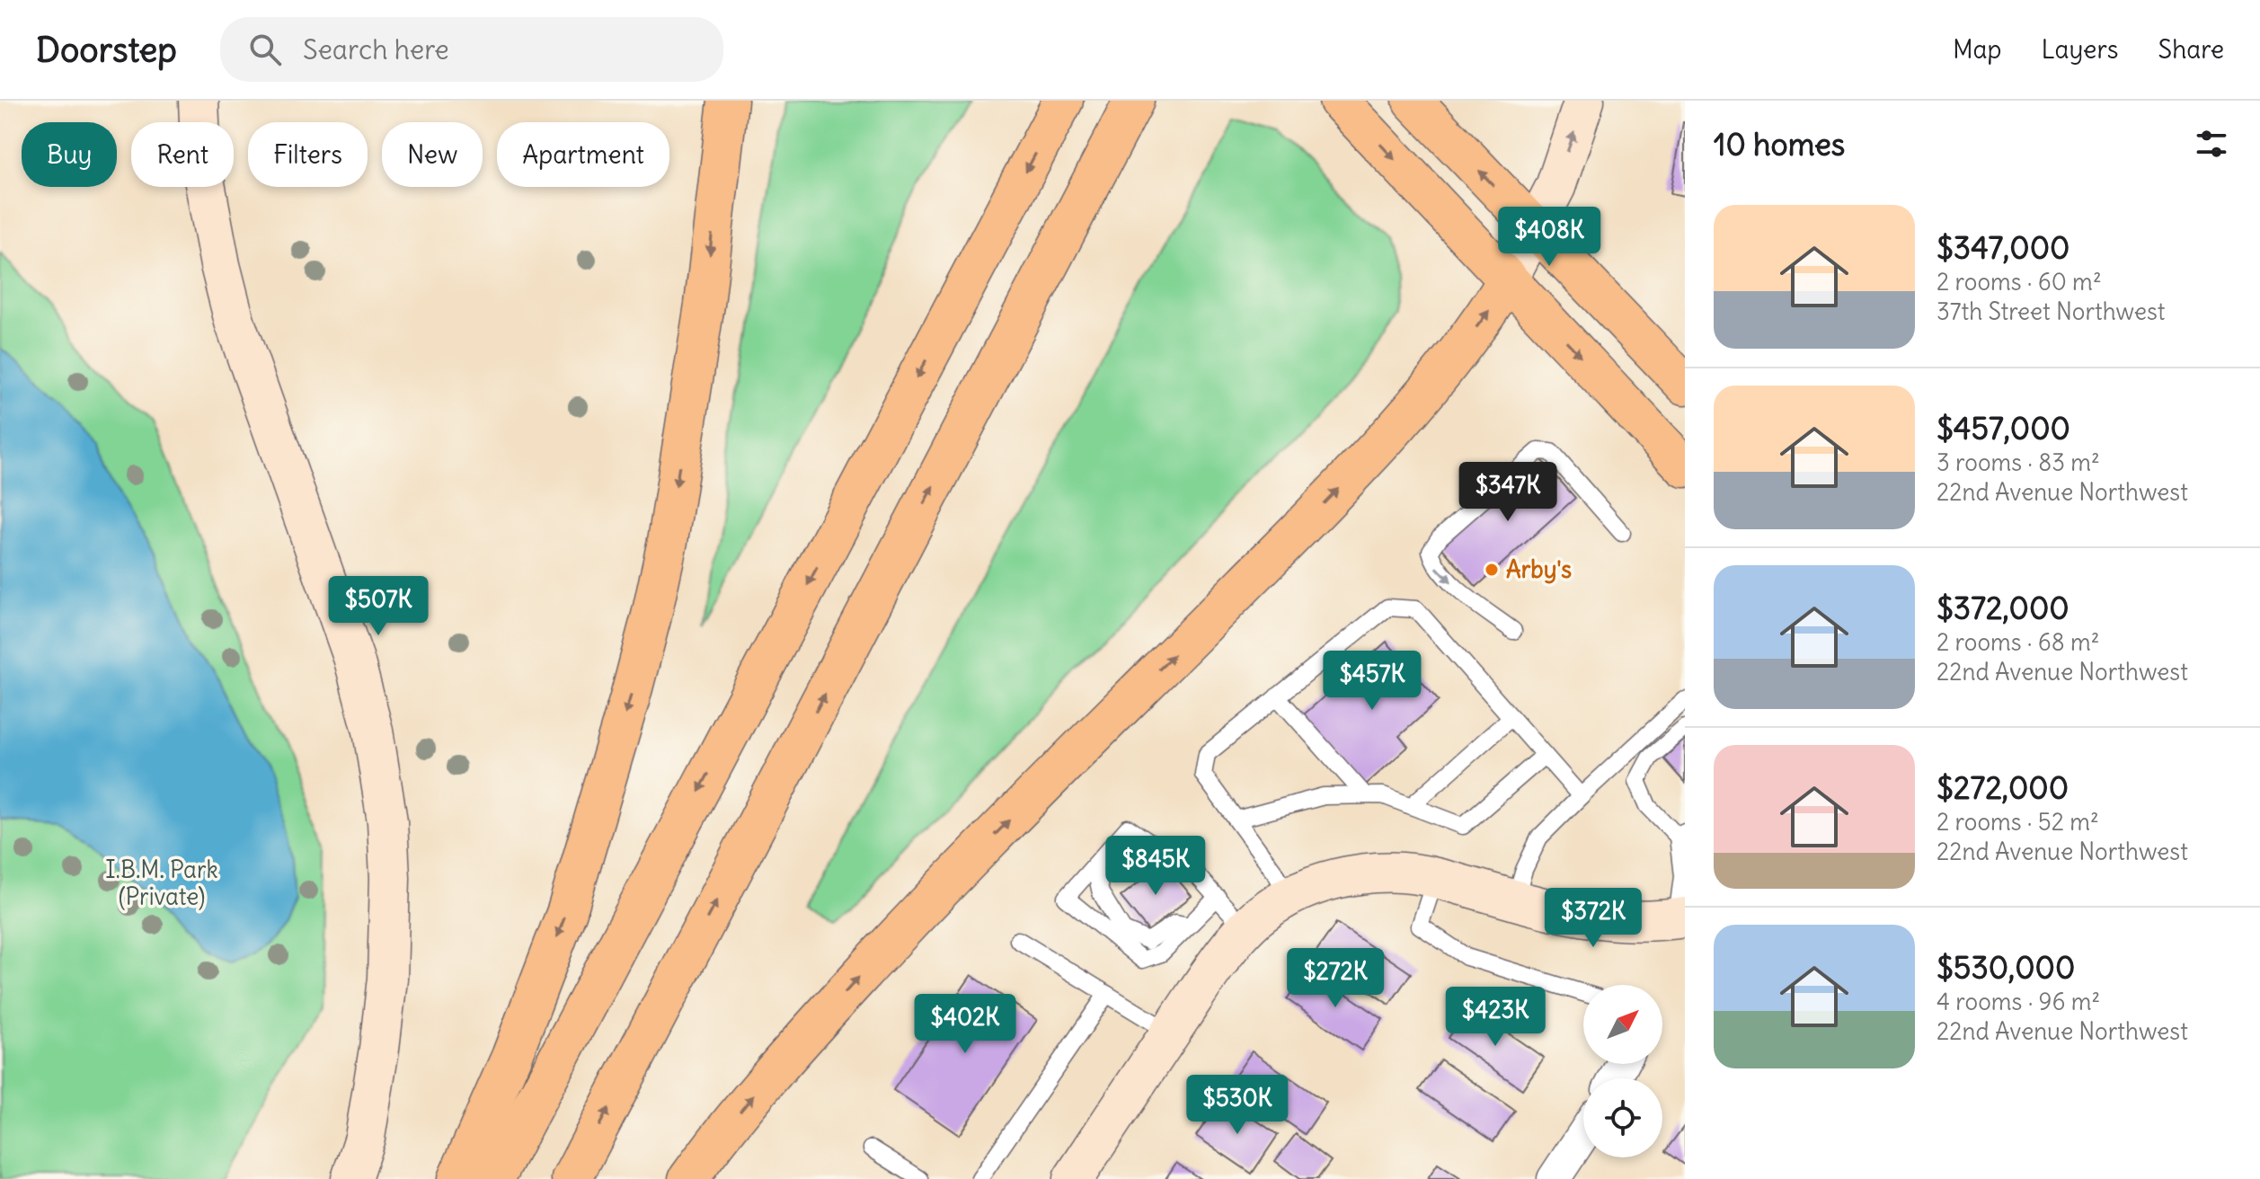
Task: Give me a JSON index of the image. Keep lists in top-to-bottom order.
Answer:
{
  "parks": ["I.B.M. Park (Private)"],
  "places": ["Arby's"],
  "north": "top right",
  "page": {
    "header": "Doorstep",
    "search": "Search here",
    "nav": ["Map", "Layers", "Share"],
    "heading": "10 homes",
    "chip": [
      "Buy",
      "Rent",
      "Filters",
      "New",
      "Apartment"
    ],
    "list": [
      {
        "name": "$347,000",
        "note": "2 rooms · 60 m² · 37th Street Northwest"
      },
      {
        "name": "$457,000",
        "note": "3 rooms · 83 m² · 22nd Avenue Northwest"
      },
      {
        "name": "$372,000",
        "note": "2 rooms · 68 m² · 22nd Avenue Northwest"
      },
      {
        "name": "$272,000",
        "note": "2 rooms · 52 m² · 22nd Avenue Northwest"
      },
      {
        "name": "$530,000",
        "note": "4 rooms · 96 m² · 22nd Avenue Northwest"
      }
    ],
    "price": [
      "$408K",
      "$347K",
      "$507K",
      "$457K",
      "$845K",
      "$372K",
      "$272K",
      "$423K",
      "$402K",
      "$530K"
    ]
  }
}
